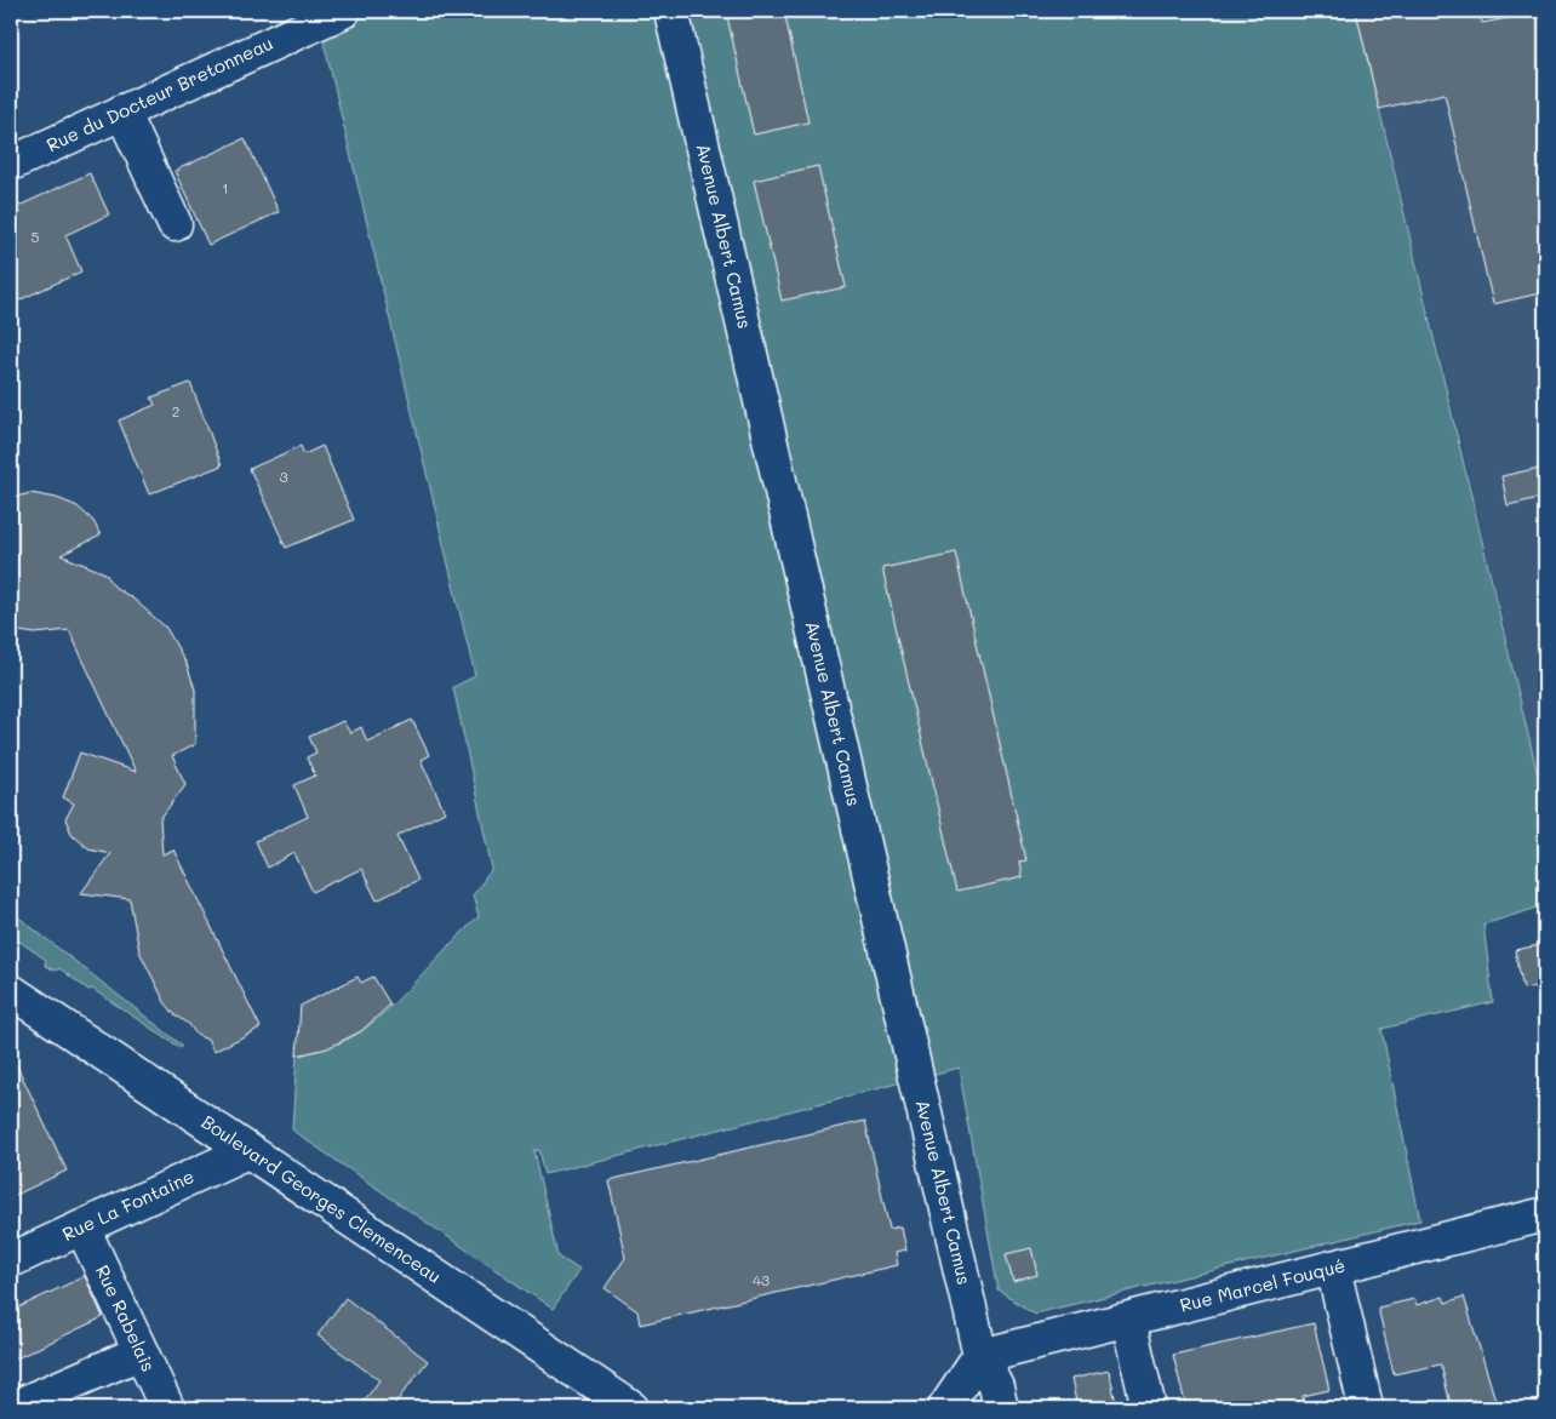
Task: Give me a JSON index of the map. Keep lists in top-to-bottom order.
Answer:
{
  "streets": {
    "street": [
      "Rue du Docteur Bretonneau",
      "Avenue Albert Camus",
      "Boulevard Georges Clemenceau",
      "Rue La Fontaine",
      "Rue Marcel Fouqué",
      "Rue Rabelais"
    ]
  },
  "crossings": [
    ["Avenue Albert Camus", "Rue Marcel Fouqué"],
    ["Boulevard Georges Clemenceau", "Rue La Fontaine"],
    ["Rue La Fontaine", "Rue Rabelais"]
  ],
  "house_numbers": [
    "1",
    "5",
    "2",
    "3",
    "43"
  ]
}
